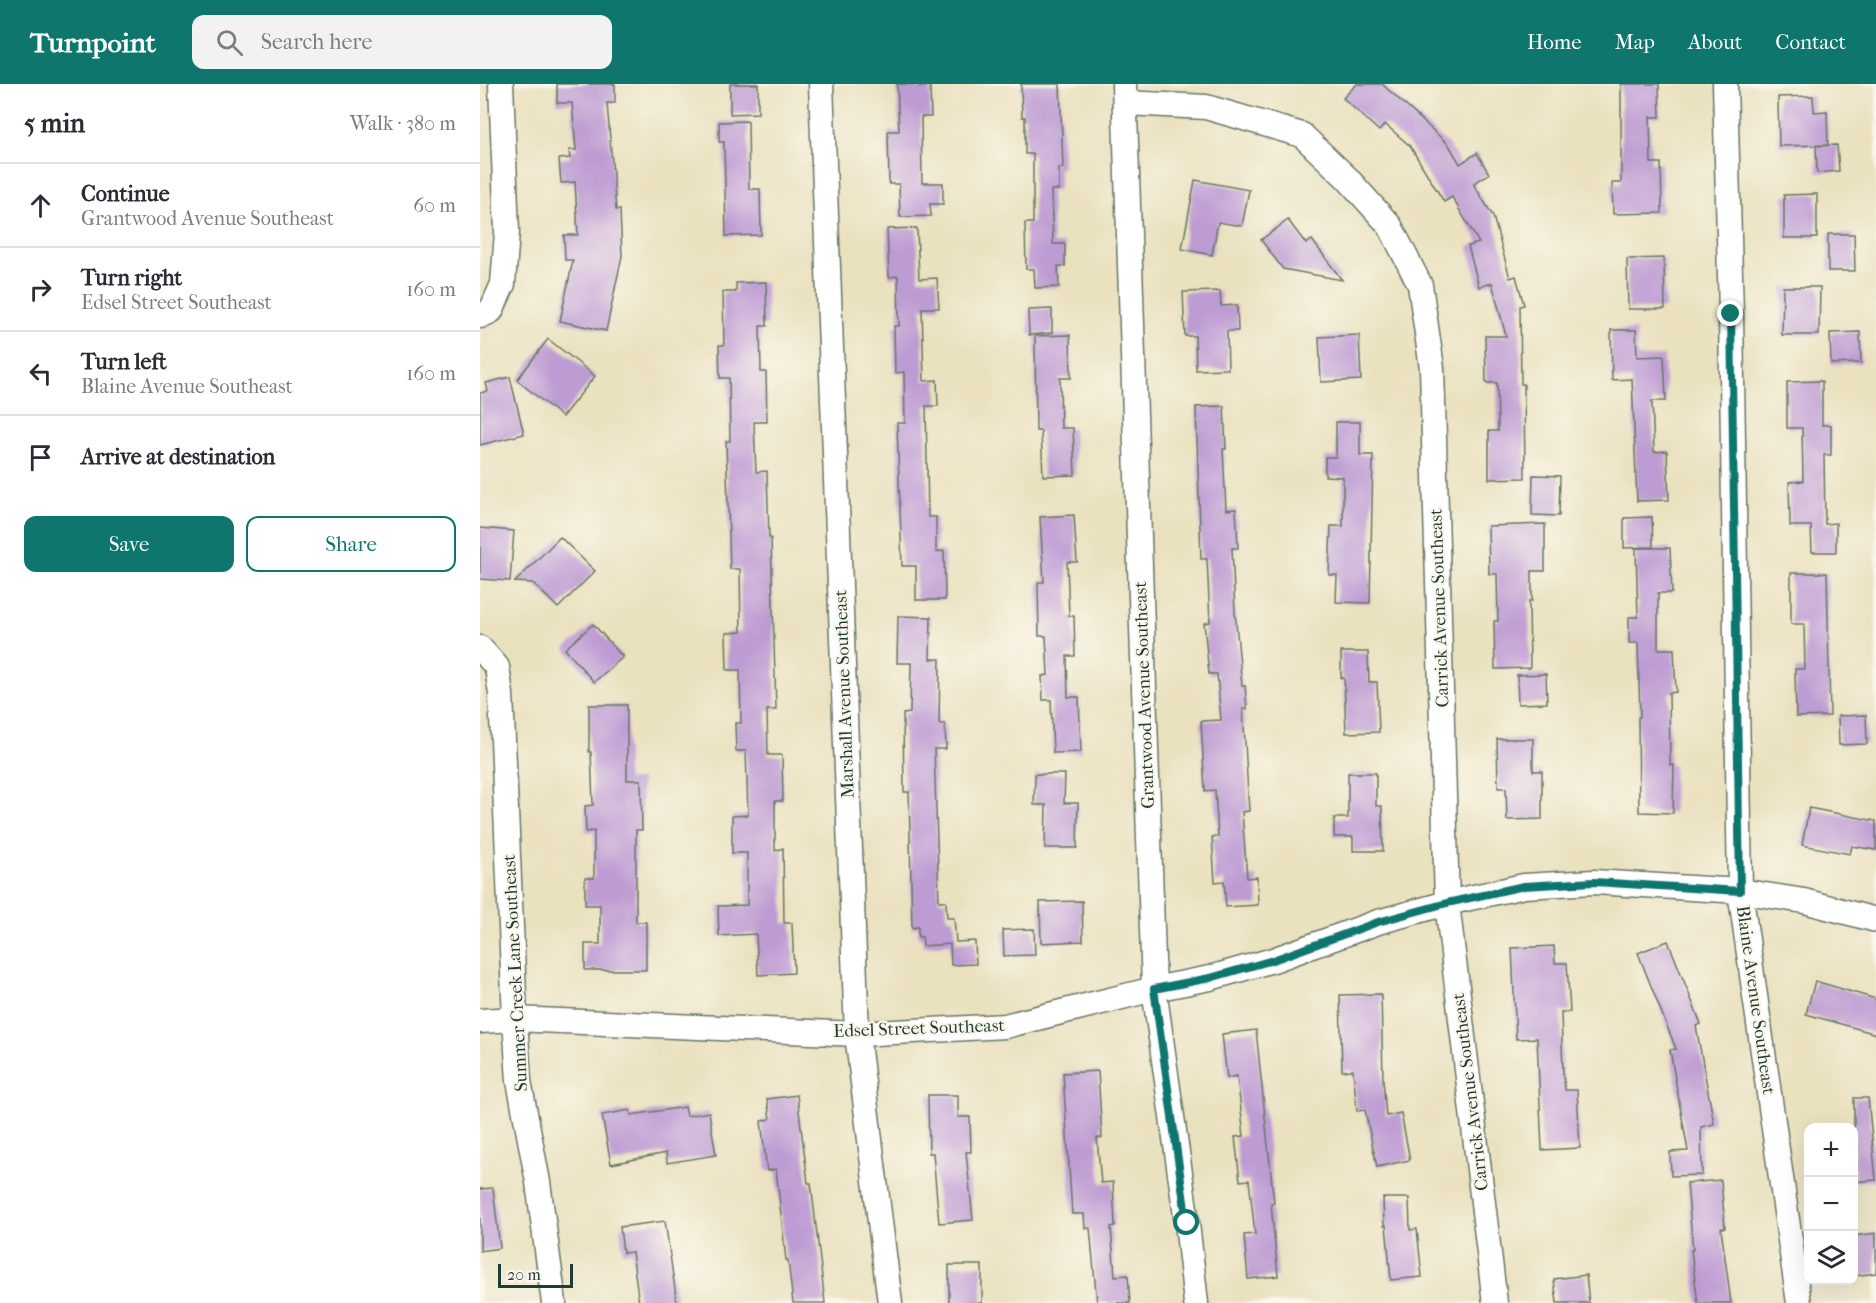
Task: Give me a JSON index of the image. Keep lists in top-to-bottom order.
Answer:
{
  "streets": {
    "street": [
      "Carrick Avenue Southeast",
      "Marshall Avenue Southeast",
      "Grantwood Avenue Southeast",
      "Summer Creek Lane Southeast",
      "Blaine Avenue Southeast",
      "Edsel Street Southeast"
    ]
  },
  "crossings": [
    ["Carrick Avenue Southeast", "Grantwood Avenue Southeast"],
    ["Carrick Avenue Southeast", "Edsel Street Southeast"],
    ["Marshall Avenue Southeast", "Edsel Street Southeast"],
    ["Grantwood Avenue Southeast", "Edsel Street Southeast"],
    ["Summer Creek Lane Southeast", "Edsel Street Southeast"],
    ["Blaine Avenue Southeast", "Edsel Street Southeast"]
  ],
  "scale_bar": "20 m",
  "page": {
    "header": "Turnpoint",
    "search": "Search here",
    "nav": [
      "Home",
      "Map",
      "About",
      "Contact"
    ],
    "heading": ["5 min", "Walk · 380 m"],
    "list": [
      ["Continue", "Grantwood Avenue Southeast", "60 m"],
      ["Turn right", "Edsel Street Southeast", "160 m"],
      ["Turn left", "Blaine Avenue Southeast", "160 m"],
      "Arrive at destination"
    ],
    "buttons": ["Save", "Share"],
    "map_buttons": ["+", "−"],
    "scale": "20 m"
  }
}
